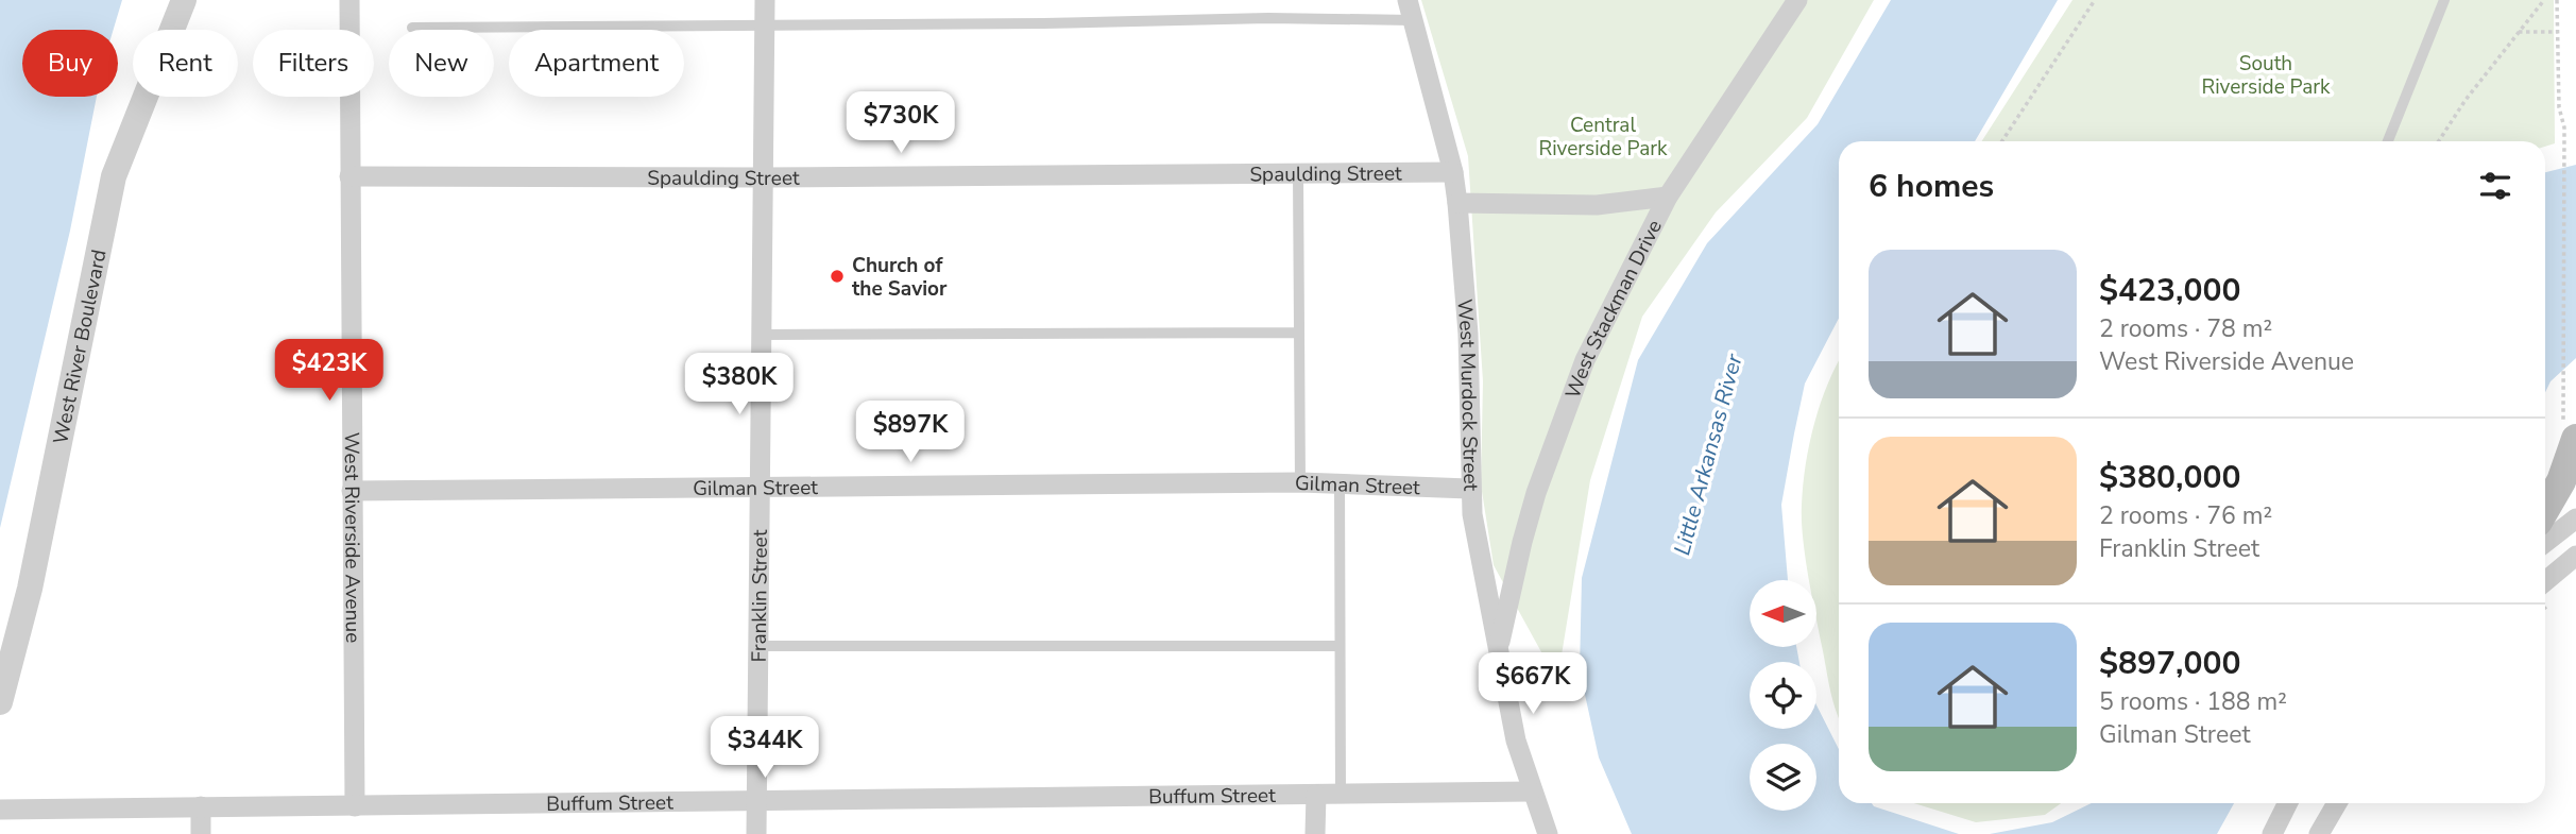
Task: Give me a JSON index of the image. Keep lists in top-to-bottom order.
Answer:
{
  "streets": {
    "street": [
      "Spaulding Street",
      "West Stackman Drive",
      "West River Boulevard",
      "West Murdock Street",
      "Gilman Street",
      "West Riverside Avenue",
      "Franklin Street",
      "Buffum Street"
    ]
  },
  "crossings": [
    ["Spaulding Street", "West Murdock Street"],
    ["Spaulding Street", "West Riverside Avenue"],
    ["Spaulding Street", "Franklin Street"],
    ["West Stackman Drive", "West Murdock Street"],
    ["West Murdock Street", "Gilman Street"],
    ["West Murdock Street", "Buffum Street"],
    ["Gilman Street", "West Riverside Avenue"],
    ["Gilman Street", "Franklin Street"],
    ["West Riverside Avenue", "Buffum Street"],
    ["Franklin Street", "Buffum Street"]
  ],
  "water": ["Little Arkansas River"],
  "parks": ["South Riverside Park", "Central Riverside Park"],
  "places": ["Church of the Savior"],
  "north": "left",
  "page": {
    "chip": [
      "Buy",
      "Rent",
      "Filters",
      "New",
      "Apartment"
    ],
    "price": [
      "$730K",
      "$423K",
      "$380K",
      "$897K",
      "$667K",
      "$344K"
    ],
    "heading": "6 homes",
    "list": [
      {
        "name": "$423,000",
        "note": "2 rooms · 78 m² · West Riverside Avenue"
      },
      {
        "name": "$380,000",
        "note": "2 rooms · 76 m² · Franklin Street"
      },
      {
        "name": "$897,000",
        "note": "5 rooms · 188 m² · Gilman Street"
      }
    ]
  }
}
